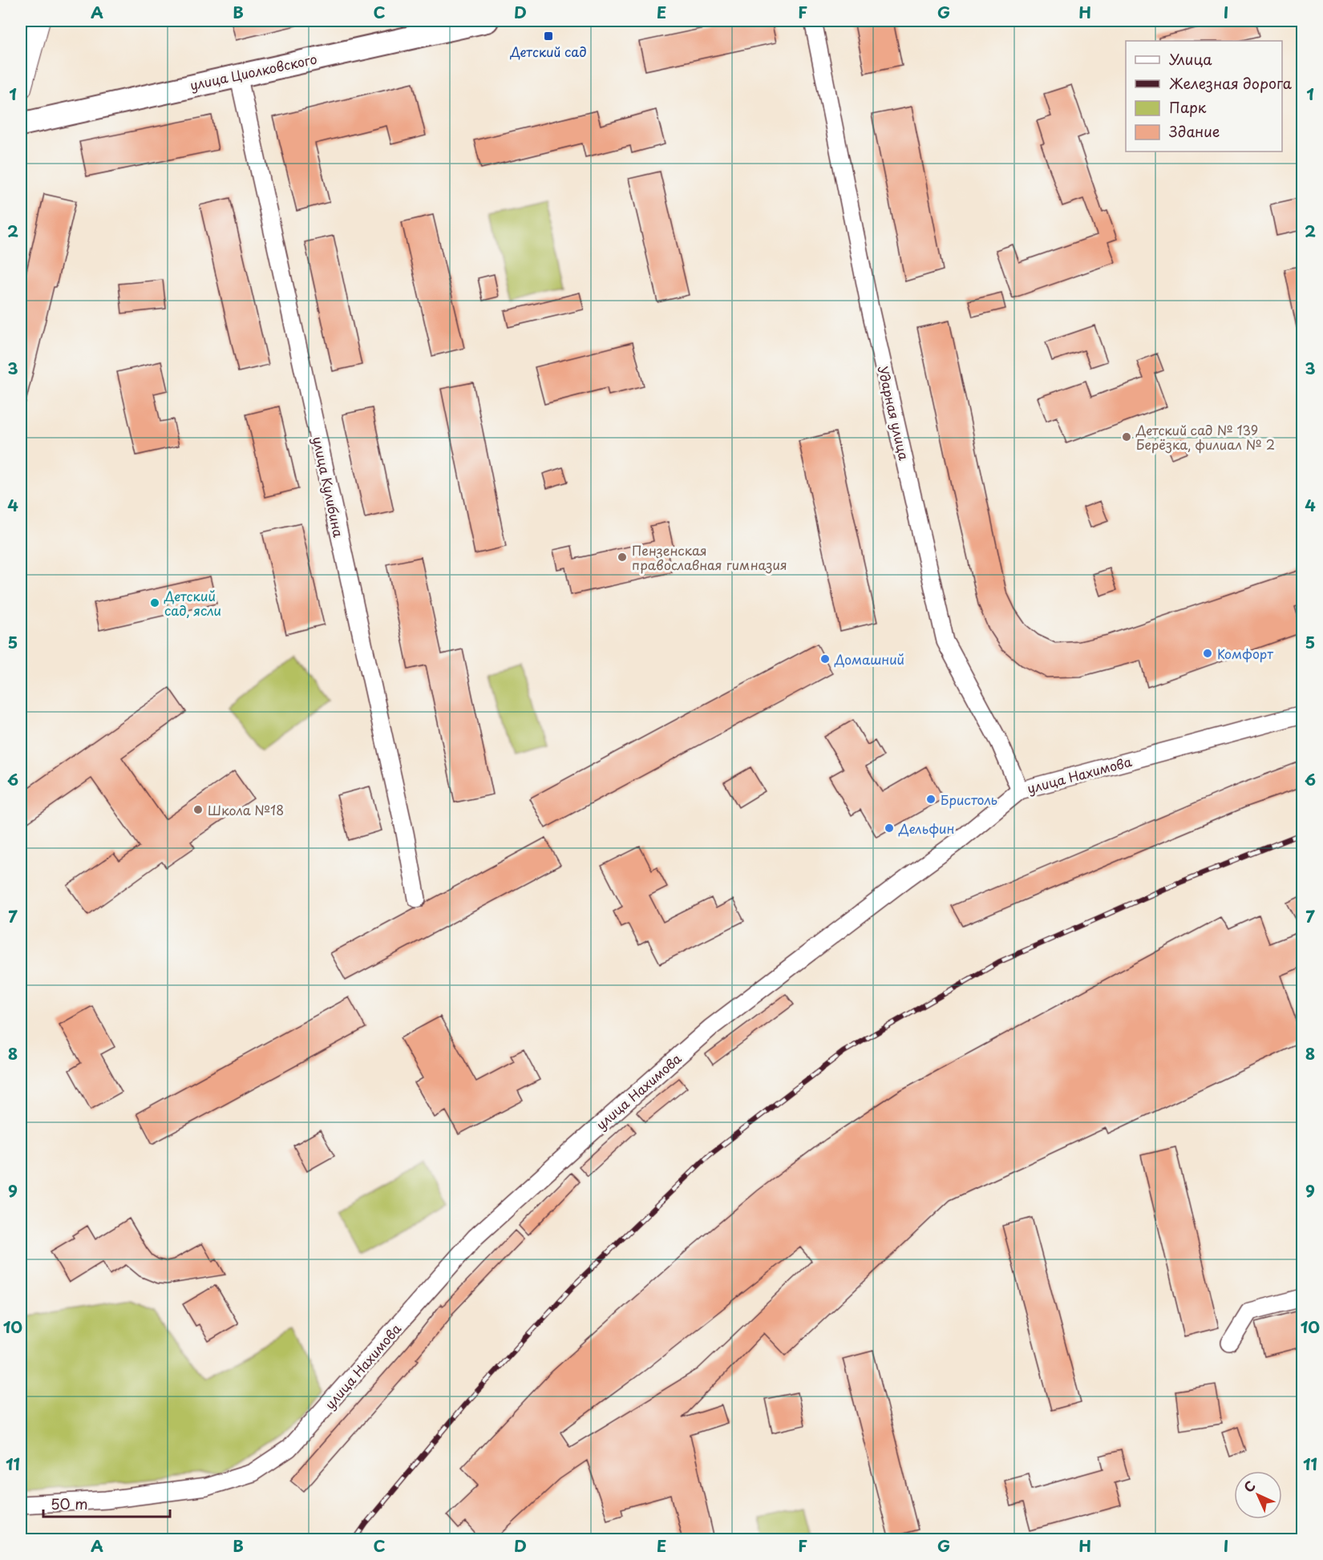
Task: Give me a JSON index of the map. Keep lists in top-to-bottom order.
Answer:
{
  "streets": {
    "main road": ["улица Циолковского"],
    "street": ["Ударная улица", "улица Кулибина", "улица Нахимова"]
  },
  "crossings": [
    ["улица Циолковского", "улица Кулибина"],
    ["Ударная улица", "улица Нахимова"]
  ],
  "places": {
    "transit": ["Детский сад"],
    "other": [
      "Детский сад № 139 Берёзка, филиал № 2",
      "Пензенская православная гимназия",
      "Детский сад, ясли",
      "Комфорт",
      "Домашний",
      "Бристоль",
      "Школа №18",
      "Дельфин"
    ]
  },
  "legend": [
    "Улица",
    "Железная дорога",
    "Парк",
    "Здание"
  ],
  "scale_bar": "50 m",
  "north": "top left",
  "grid": {
    "columns": [
      "A",
      "B",
      "C",
      "D",
      "E",
      "F",
      "G",
      "H",
      "I"
    ],
    "rows": [
      "1",
      "2",
      "3",
      "4",
      "5",
      "6",
      "7",
      "8",
      "9",
      "10",
      "11"
    ]
  }
}
